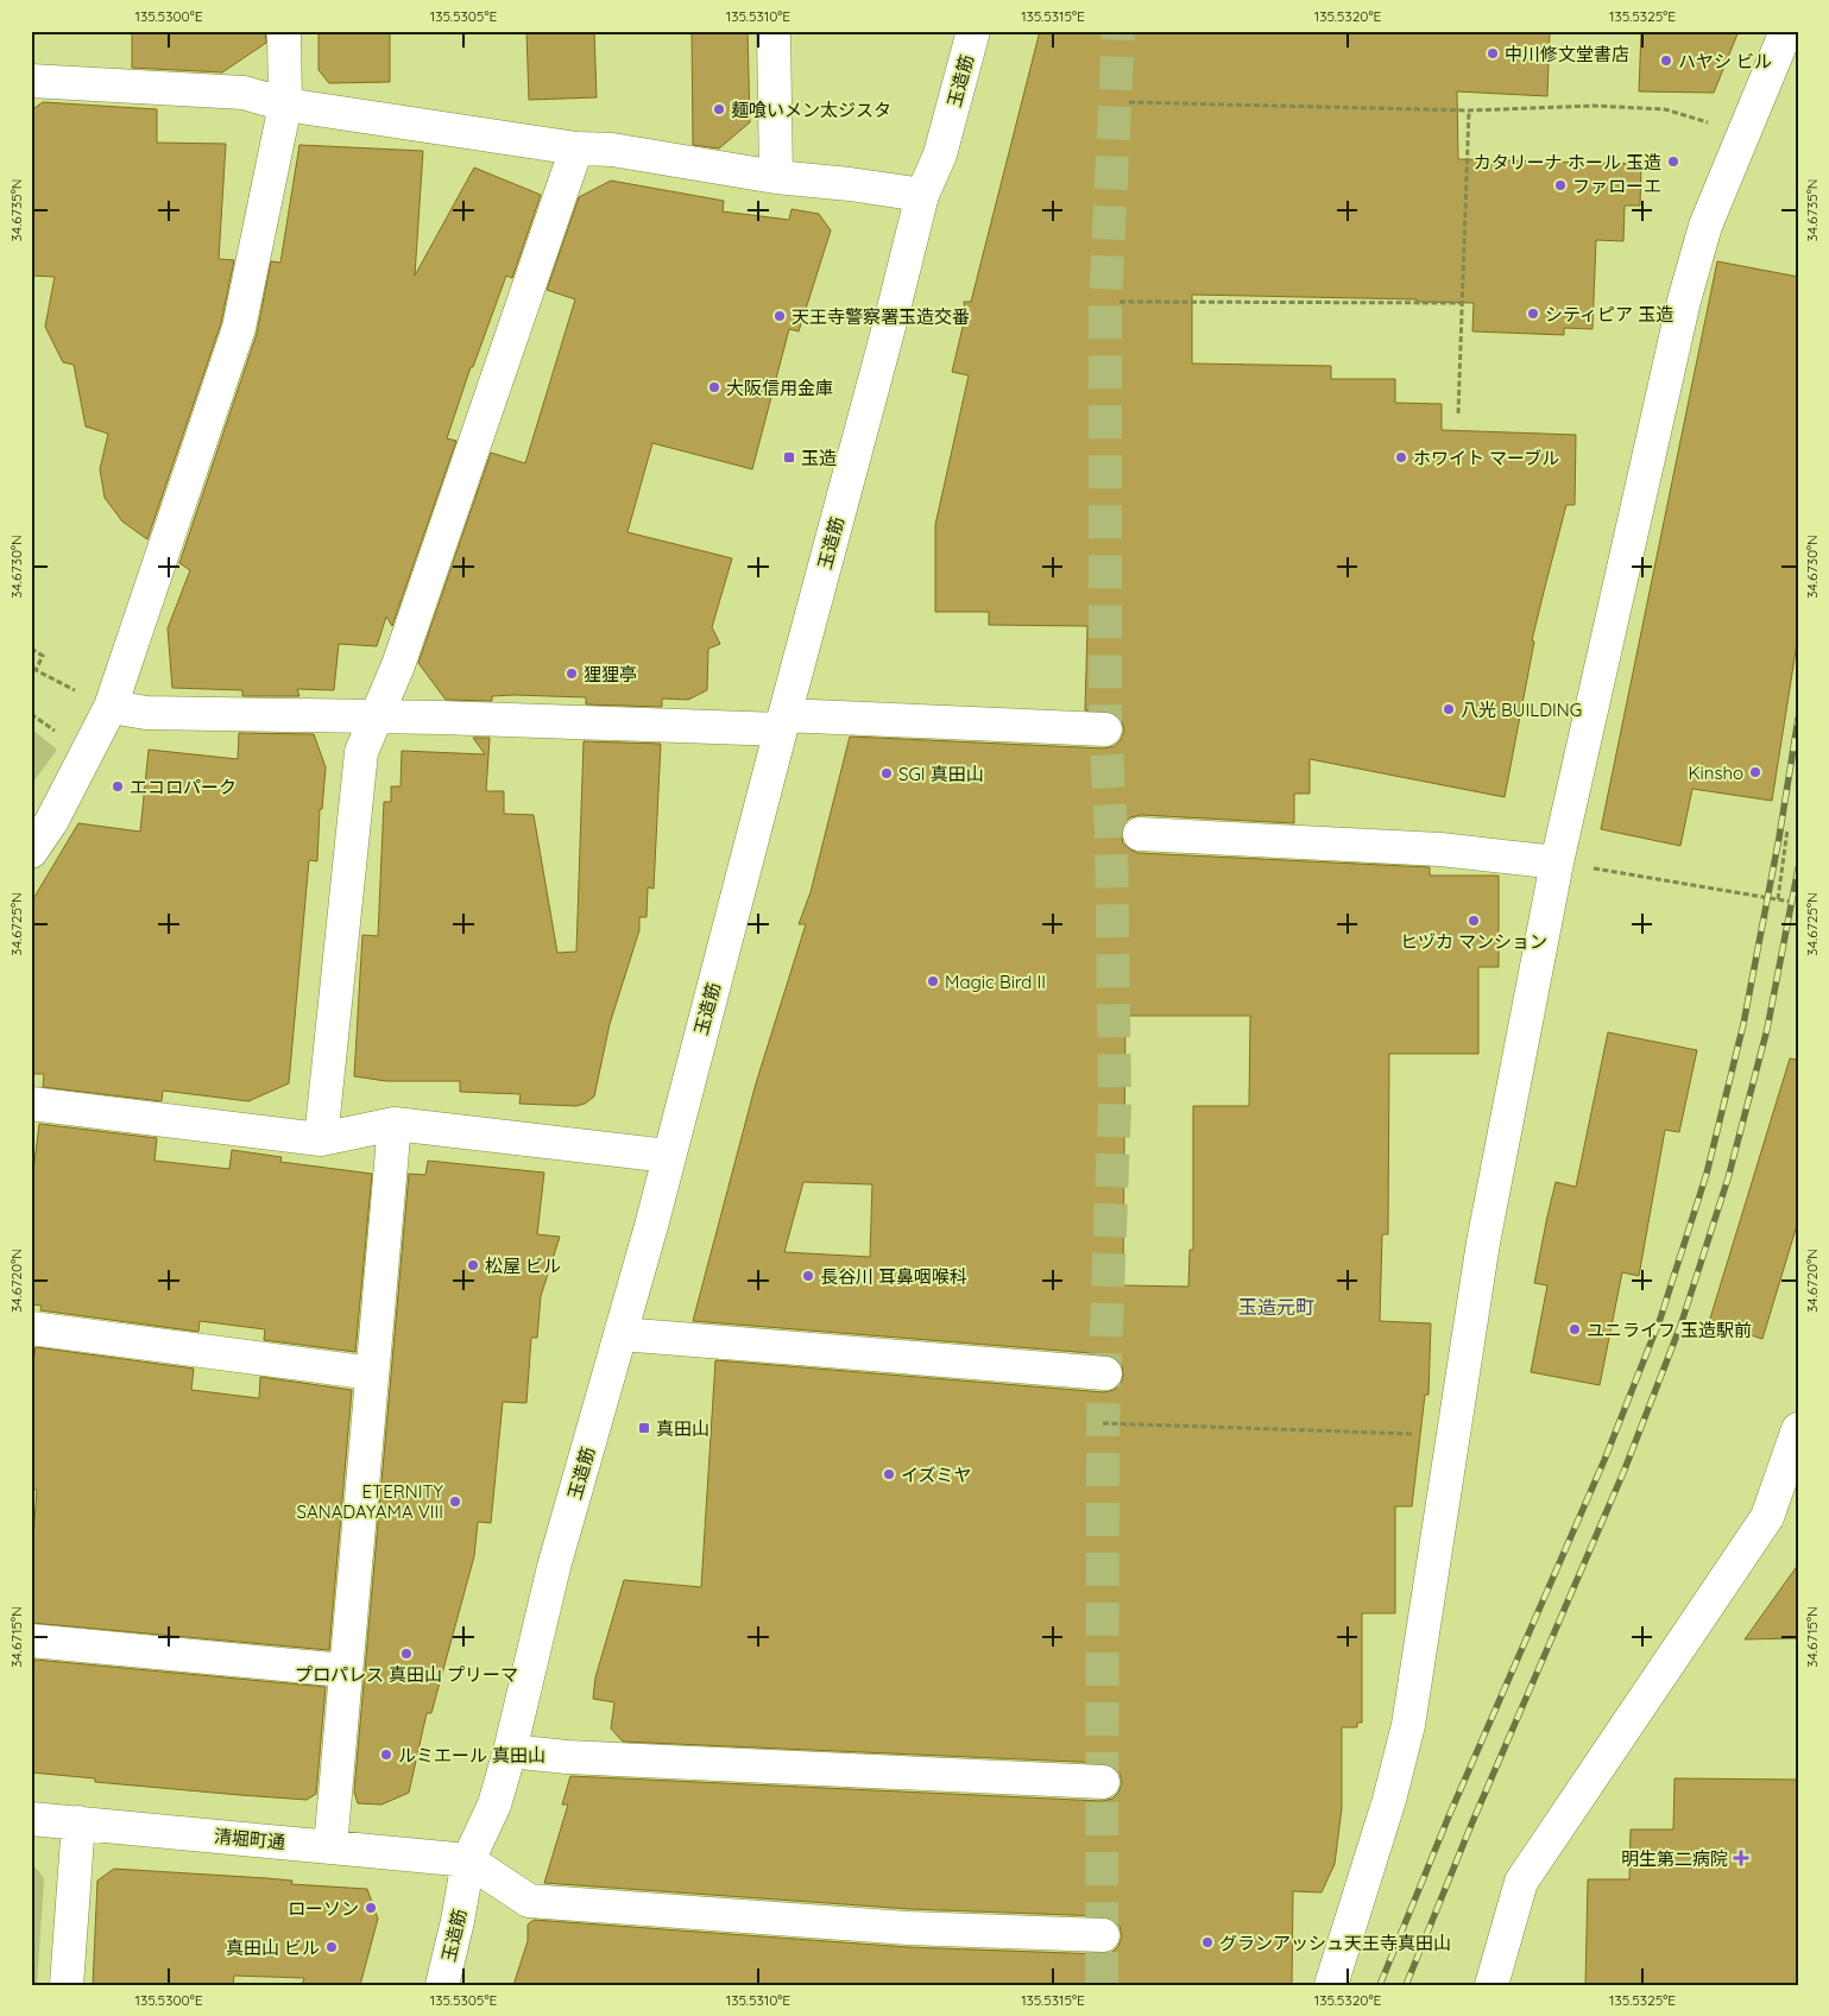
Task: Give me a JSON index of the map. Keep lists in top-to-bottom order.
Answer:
{
  "streets": {
    "street": ["玉造筋", "清堀町通"]
  },
  "crossings": [
    ["玉造筋", "清堀町通"]
  ],
  "districts": ["玉造元町"],
  "places": {
    "other": [
      "中川修文堂書店",
      "ハヤシ ビル",
      "麺喰いメン太ジスタ",
      "カタリーナ ホール 玉造",
      "ファローエ",
      "シティピア 玉造",
      "天王寺警察署玉造交番",
      "大阪信用金庫",
      "ホワイト マーブル",
      "狸狸亭",
      "八光 BUILDING",
      "Kinsho",
      "SGI 真田山",
      "エコロパーク",
      "ヒヅカ マンション",
      "Magic Bird II",
      "松屋 ビル",
      "長谷川 耳鼻咽喉科",
      "ユニライフ 玉造駅前",
      "イズミヤ",
      "ETERNITY SANADAYAMA VIII",
      "プロパレス 真田山 プリーマ",
      "ルミエール 真田山",
      "ローソン",
      "グランアッシュ天王寺真田山",
      "真田山 ビル"
    ],
    "transit": ["玉造", "真田山"],
    "health": ["明生第二病院"]
  },
  "coordinates": [
    "135.5300°E",
    "135.5305°E",
    "135.5310°E",
    "135.5315°E",
    "135.5320°E",
    "135.5325°E",
    "34.6735°N",
    "34.6730°N",
    "34.6725°N",
    "34.6720°N",
    "34.6715°N"
  ]
}
